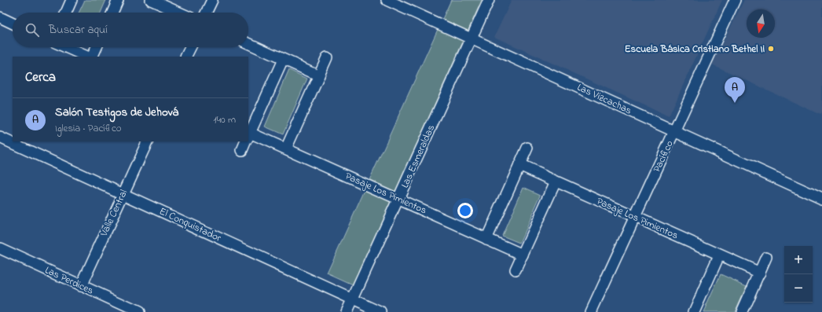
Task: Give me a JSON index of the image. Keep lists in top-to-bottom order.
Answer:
{
  "streets": {
    "street": [
      "Las Vizcachas",
      "Las Esmeraldas",
      "Pacífico",
      "Pasaje Los Pimientos",
      "Valle Central",
      "El Conquistador",
      "Las Perdices"
    ]
  },
  "crossings": [
    ["Las Vizcachas", "Las Esmeraldas"],
    ["Las Vizcachas", "Pacífico"],
    ["Las Esmeraldas", "Pasaje Los Pimientos"],
    ["Las Esmeraldas", "El Conquistador"],
    ["Pacífico", "Pasaje Los Pimientos"],
    ["Valle Central", "El Conquistador"],
    ["Valle Central", "Las Perdices"]
  ],
  "places": ["Escuela Básica Cristiano Bethel Ii"],
  "north": "bottom",
  "page": {
    "search": "Buscar aquí",
    "heading": "Cerca",
    "pins": "A",
    "list": [
      {
        "mark": "A",
        "name": "Salón Testigos de Jehová",
        "note": "Iglesia · Pacífico",
        "value": "140 m"
      }
    ],
    "map_buttons": ["+", "−"]
  }
}
